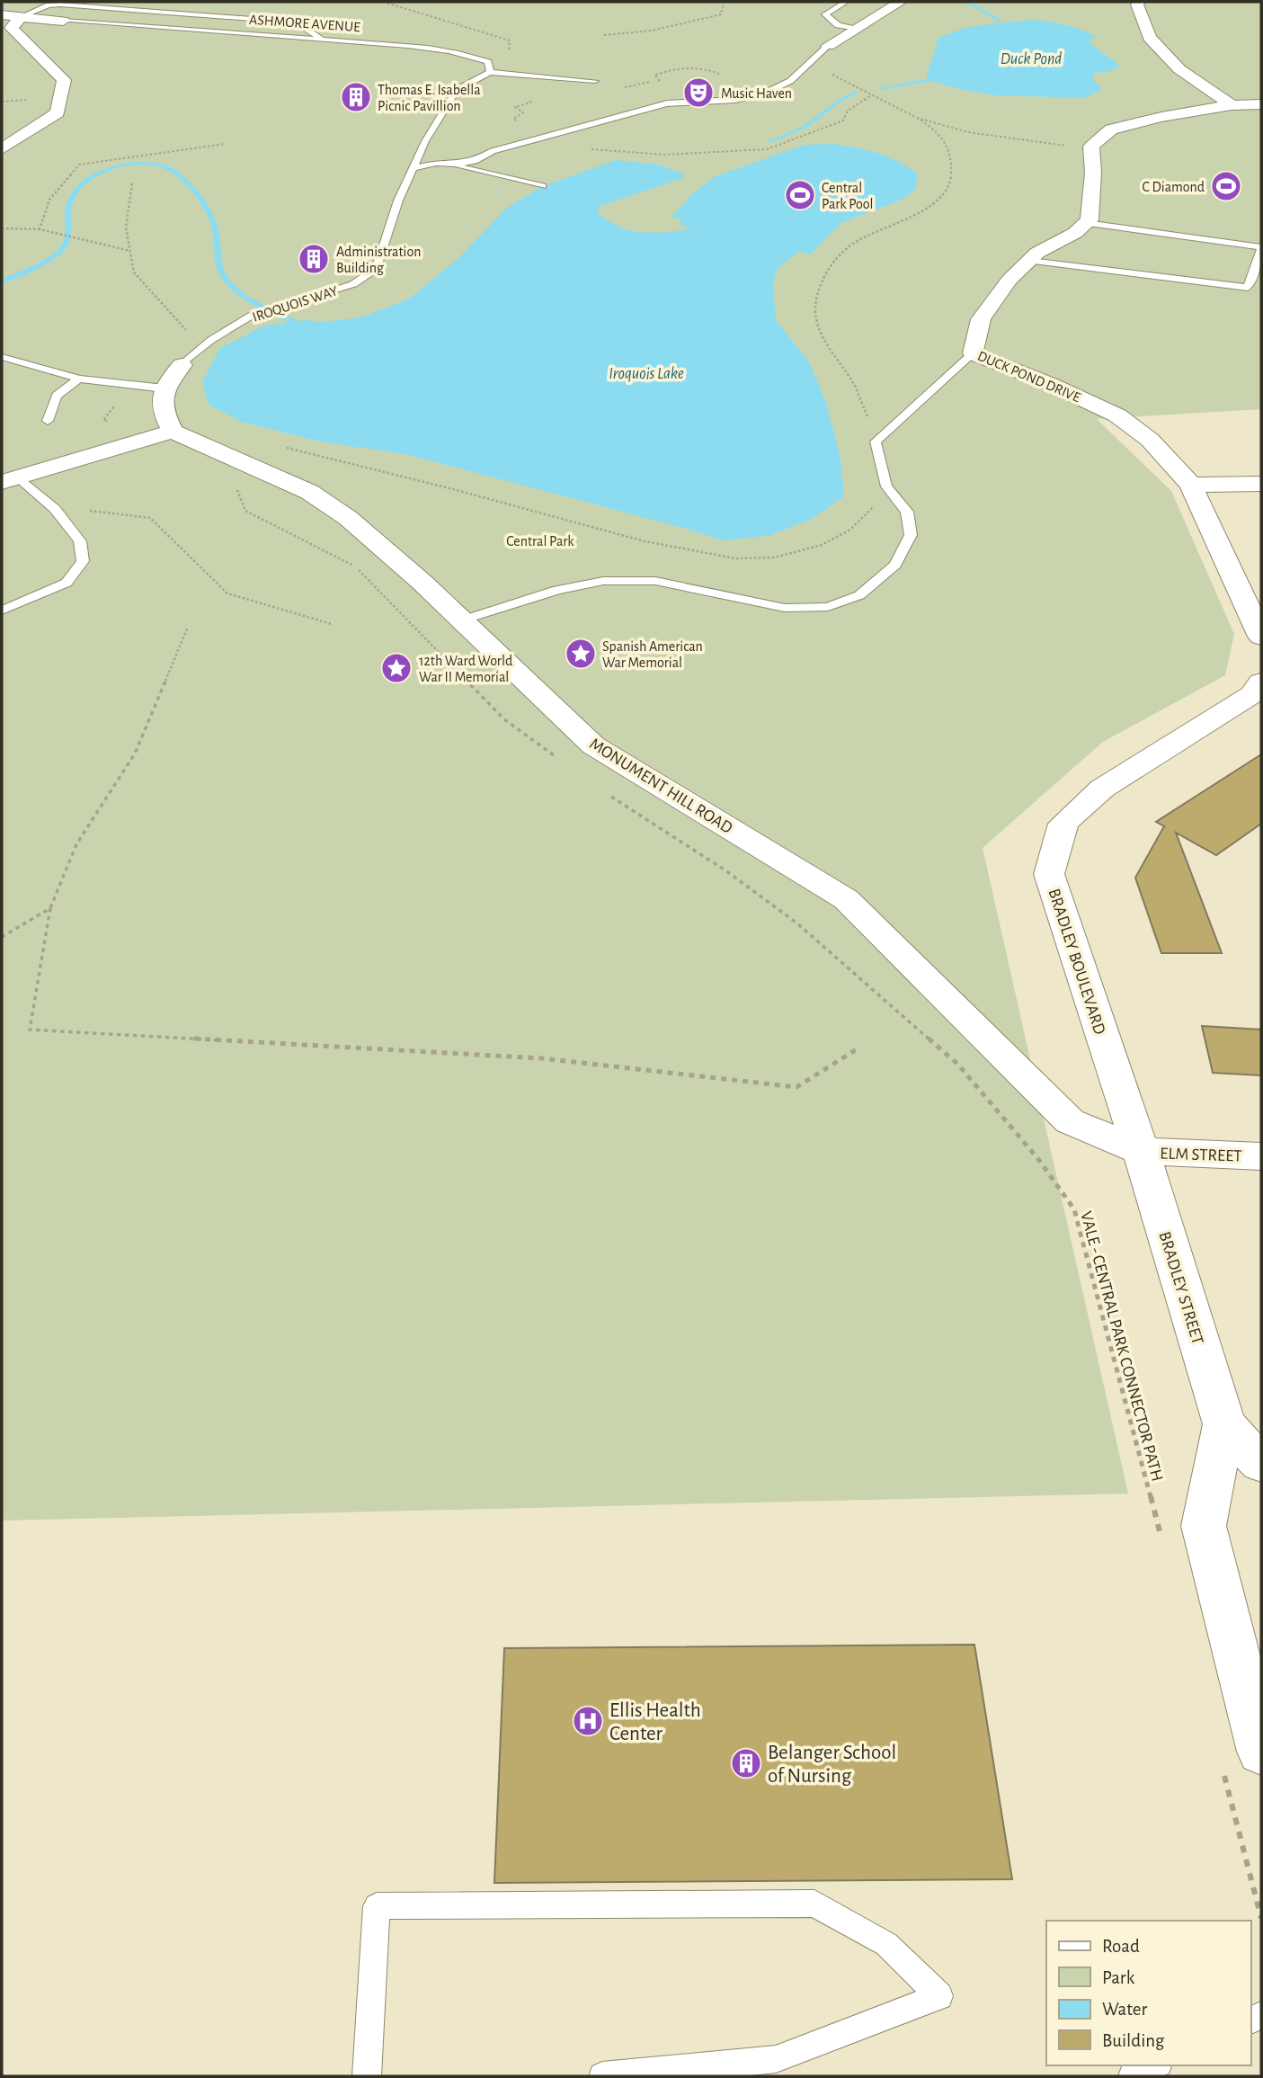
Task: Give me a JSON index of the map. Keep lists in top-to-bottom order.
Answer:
{
  "streets": {
    "street": [
      "ASHMORE AVENUE",
      "IROQUOIS WAY",
      "DUCK POND DRIVE",
      "MONUMENT HILL ROAD",
      "BRADLEY BOULEVARD",
      "ELM STREET",
      "BRADLEY STREET"
    ],
    "path": ["VALE - CENTRAL PARK CONNECTOR PATH"]
  },
  "crossings": [
    ["ASHMORE AVENUE", "IROQUOIS WAY"],
    ["MONUMENT HILL ROAD", "BRADLEY BOULEVARD"],
    ["MONUMENT HILL ROAD", "ELM STREET"],
    ["MONUMENT HILL ROAD", "BRADLEY STREET"],
    ["BRADLEY BOULEVARD", "ELM STREET"],
    ["BRADLEY BOULEVARD", "BRADLEY STREET"],
    ["ELM STREET", "BRADLEY STREET"]
  ],
  "water": ["Duck Pond", "Iroquois Lake"],
  "parks": ["Central Park"],
  "places": {
    "theatre": ["Music Haven"],
    "building": ["Thomas E. Isabella Picnic Pavillion", "Administration Building", "Belanger School of Nursing"],
    "sports": ["C Diamond", "Central Park Pool"],
    "place": ["Spanish American War Memorial", "12th Ward World War II Memorial"],
    "hospital": ["Ellis Health Center"]
  },
  "legend": [
    "Road",
    "Park",
    "Water",
    "Building"
  ]
}
